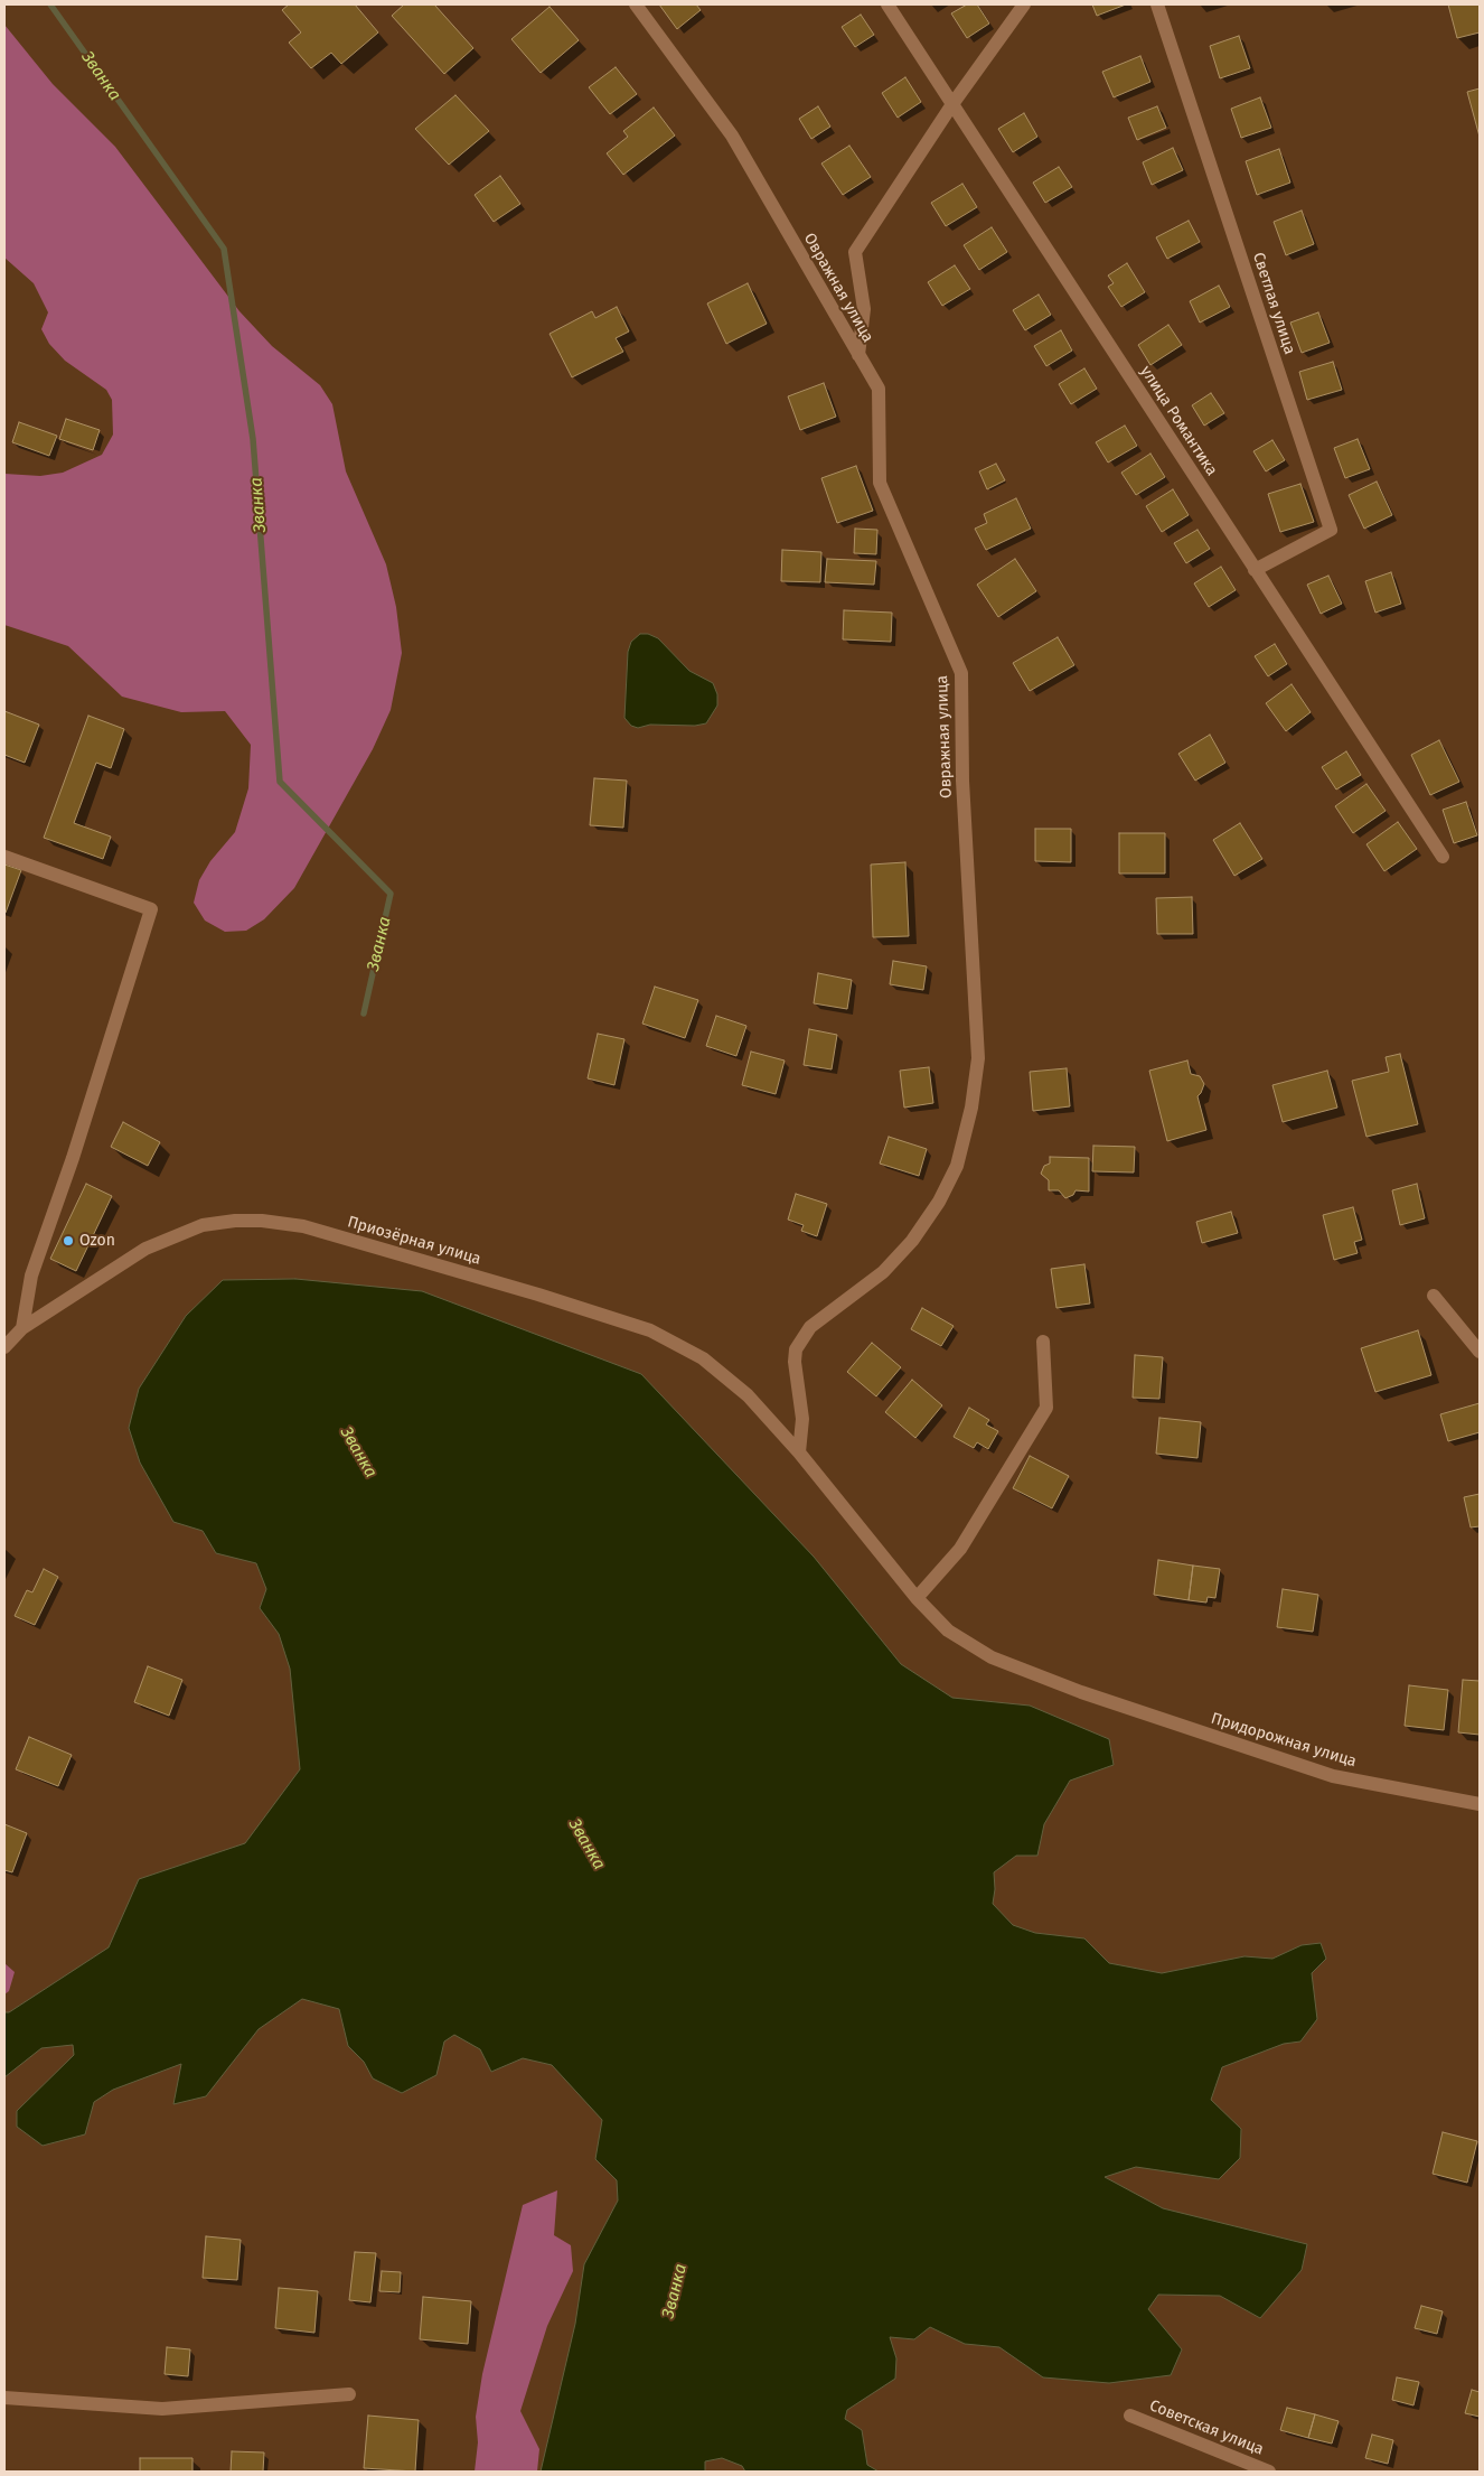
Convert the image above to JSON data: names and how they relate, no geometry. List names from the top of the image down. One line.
{"streets":{"street":["Овражная улица","Светлая улица","улица Романтика","Приозёрная улица","Придорожная улица","Советская улица"]},"crossings":[["Овражная улица","Приозёрная улица"],["Светлая улица","улица Романтика"],["Приозёрная улица","Придорожная улица"]],"water":["Званка"],"places":["Ozon"]}
